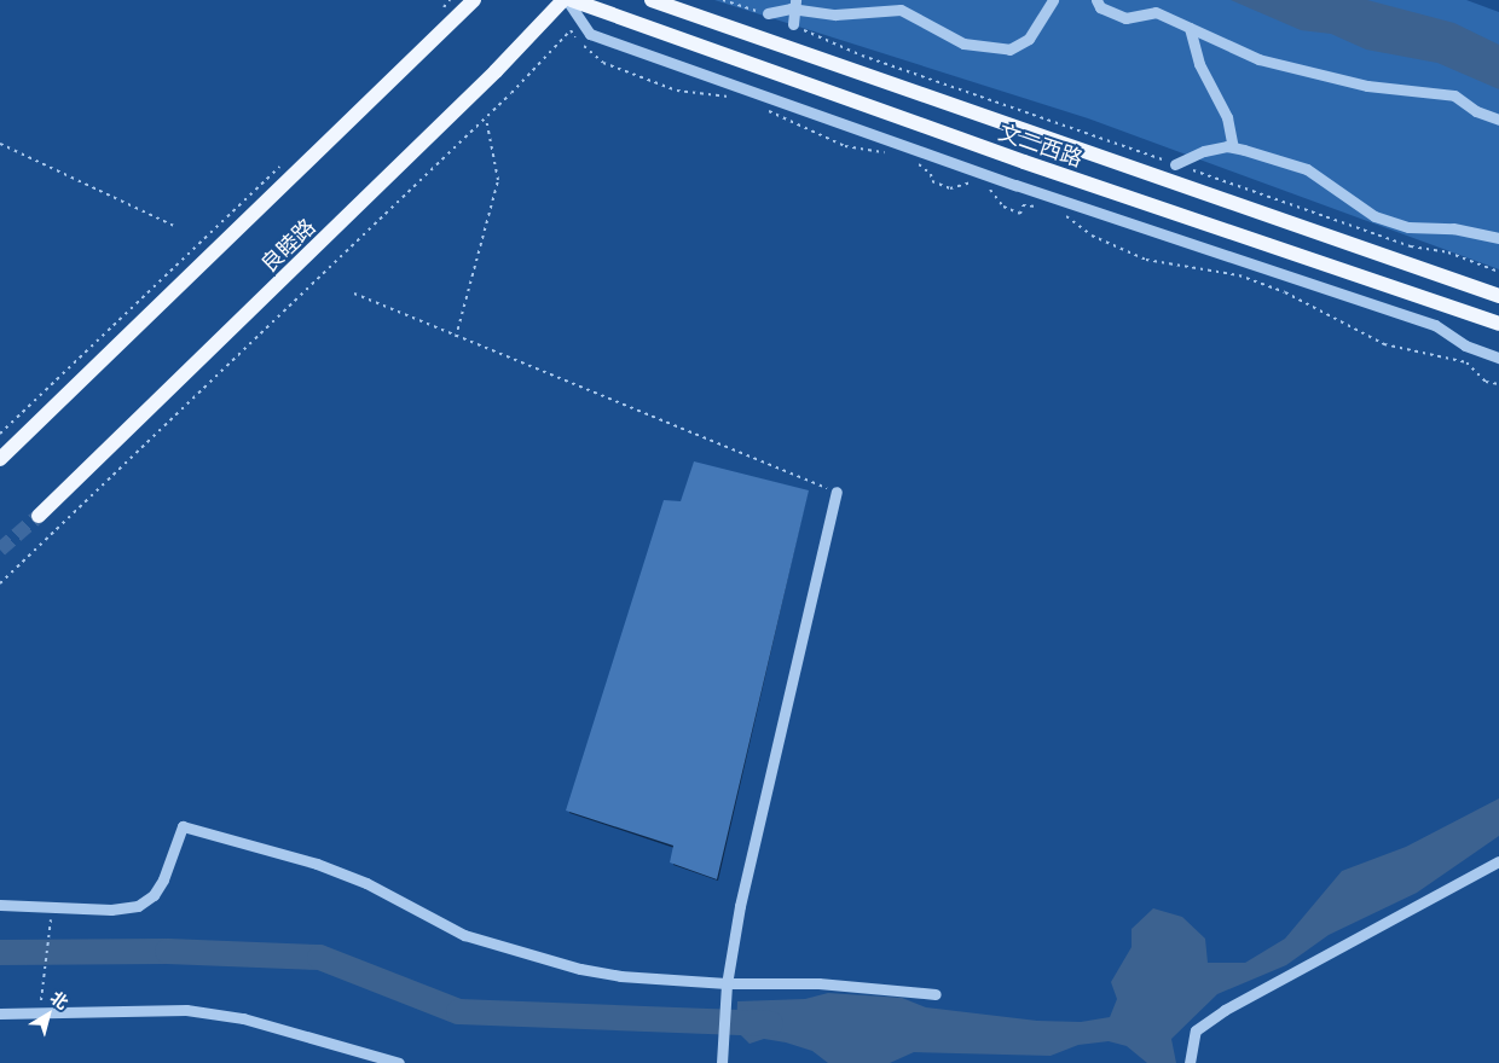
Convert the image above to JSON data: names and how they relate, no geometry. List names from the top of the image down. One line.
{"streets":{"main road":["文二西路","良睦路"]},"crossings":[["文二西路","良睦路"]],"north":"top right"}
